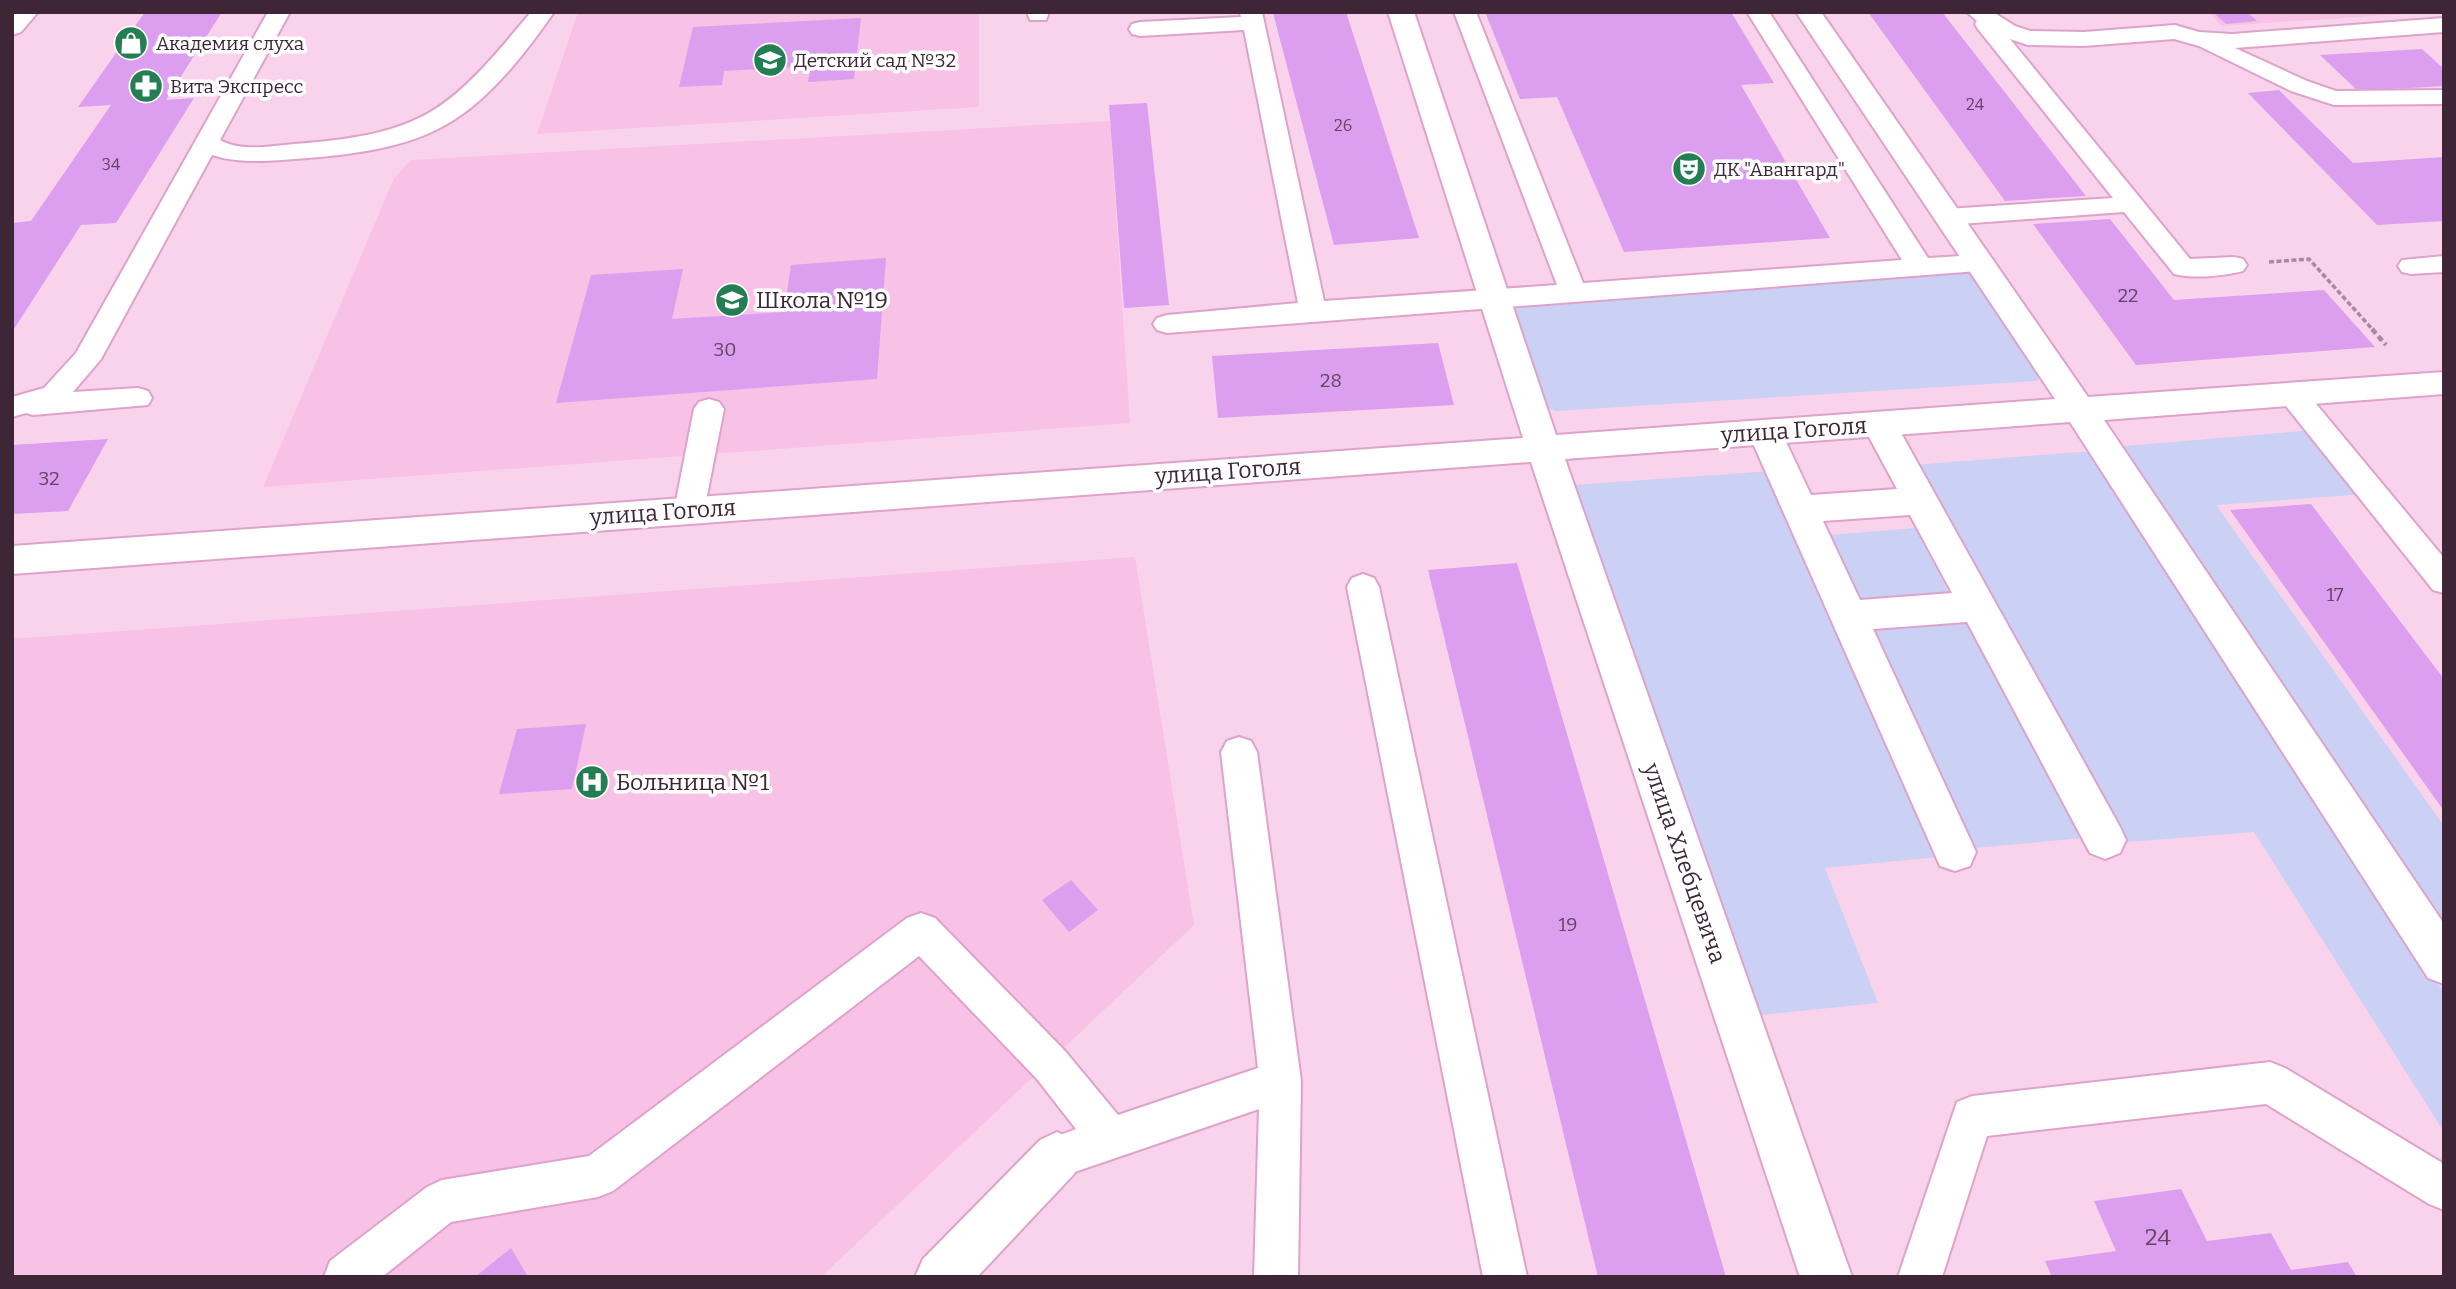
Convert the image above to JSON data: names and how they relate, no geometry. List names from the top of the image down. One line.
{"streets":{"street":["улица Гоголя","улица Хлебцевича"]},"crossings":[["улица Гоголя","улица Хлебцевича"]],"places":{"shop":["Академия слуха"],"school or university":["Детский сад №32","Школа №19"],"pharmacy":["Вита Экспресс"],"theatre":["ДК \"Авангард\""],"hospital":["Больница №1"]},"house_numbers":["24","26","34","22","30","28","32","17","19","24"]}
